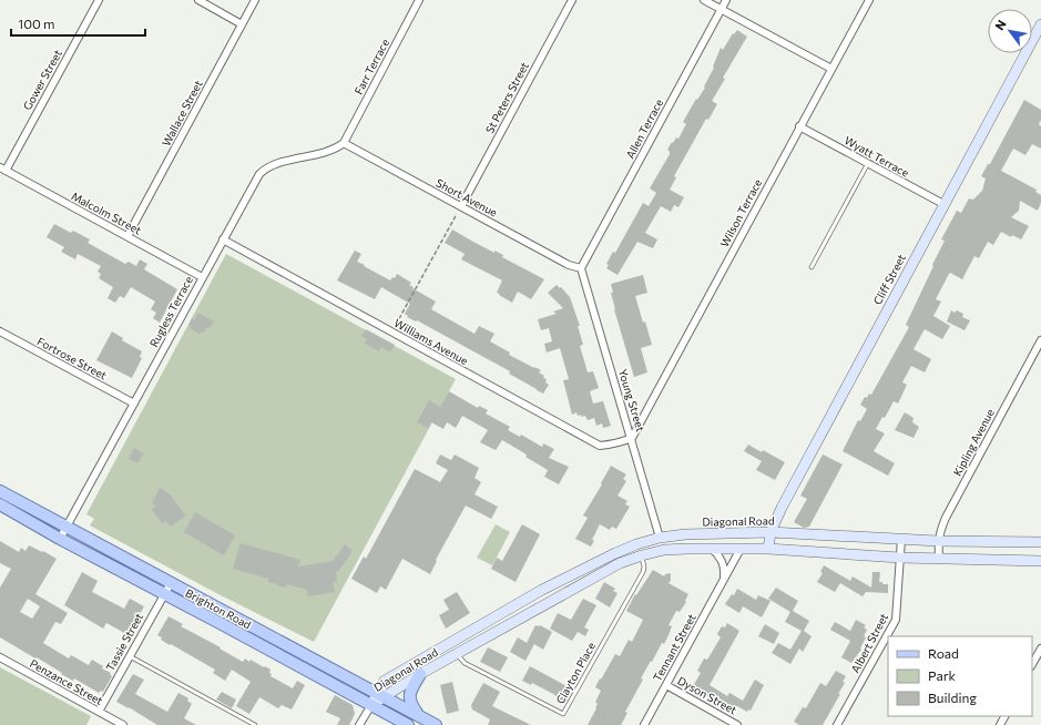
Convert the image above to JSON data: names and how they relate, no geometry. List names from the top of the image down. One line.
{"streets":{"main road":["Cliff Street","Diagonal Road","Brighton Road"],"street":["Farr Terrace","Gower Street","St Peters Street","Wallace Street","Allen Terrace","Wyatt Terrace","Short Avenue","Malcolm Street","Wilson Terrace","Rugless Terrace","Williams Avenue","Fortrose Street","Young Street","Kipling Avenue","Tassie Street","Albert Street","Tennant Street","Penzance Street","Dyson Street"],"lane":["Clayton Place"]},"crossings":[["Farr Terrace","Short Avenue"],["Farr Terrace","Rugless Terrace"],["Gower Street","Malcolm Street"],["St Peters Street","Short Avenue"],["Wallace Street","Malcolm Street"],["Allen Terrace","Short Avenue"],["Allen Terrace","Young Street"],["Wyatt Terrace","Wilson Terrace"],["Wyatt Terrace","Cliff Street"],["Short Avenue","Rugless Terrace"],["Short Avenue","Young Street"],["Malcolm Street","Rugless Terrace"],["Wilson Terrace","Williams Avenue"],["Wilson Terrace","Young Street"],["Cliff Street","Diagonal Road"],["Rugless Terrace","Williams Avenue"],["Rugless Terrace","Fortrose Street"],["Rugless Terrace","Brighton Road"],["Williams Avenue","Young Street"],["Young Street","Diagonal Road"],["Kipling Avenue","Diagonal Road"],["Diagonal Road","Brighton Road"],["Diagonal Road","Albert Street"],["Diagonal Road","Tennant Street"],["Diagonal Road","Clayton Place"],["Brighton Road","Tassie Street"],["Tassie Street","Penzance Street"],["Tennant Street","Dyson Street"]],"legend":["Road","Park","Building"],"scale_bar":"100 m","north":"top left"}
